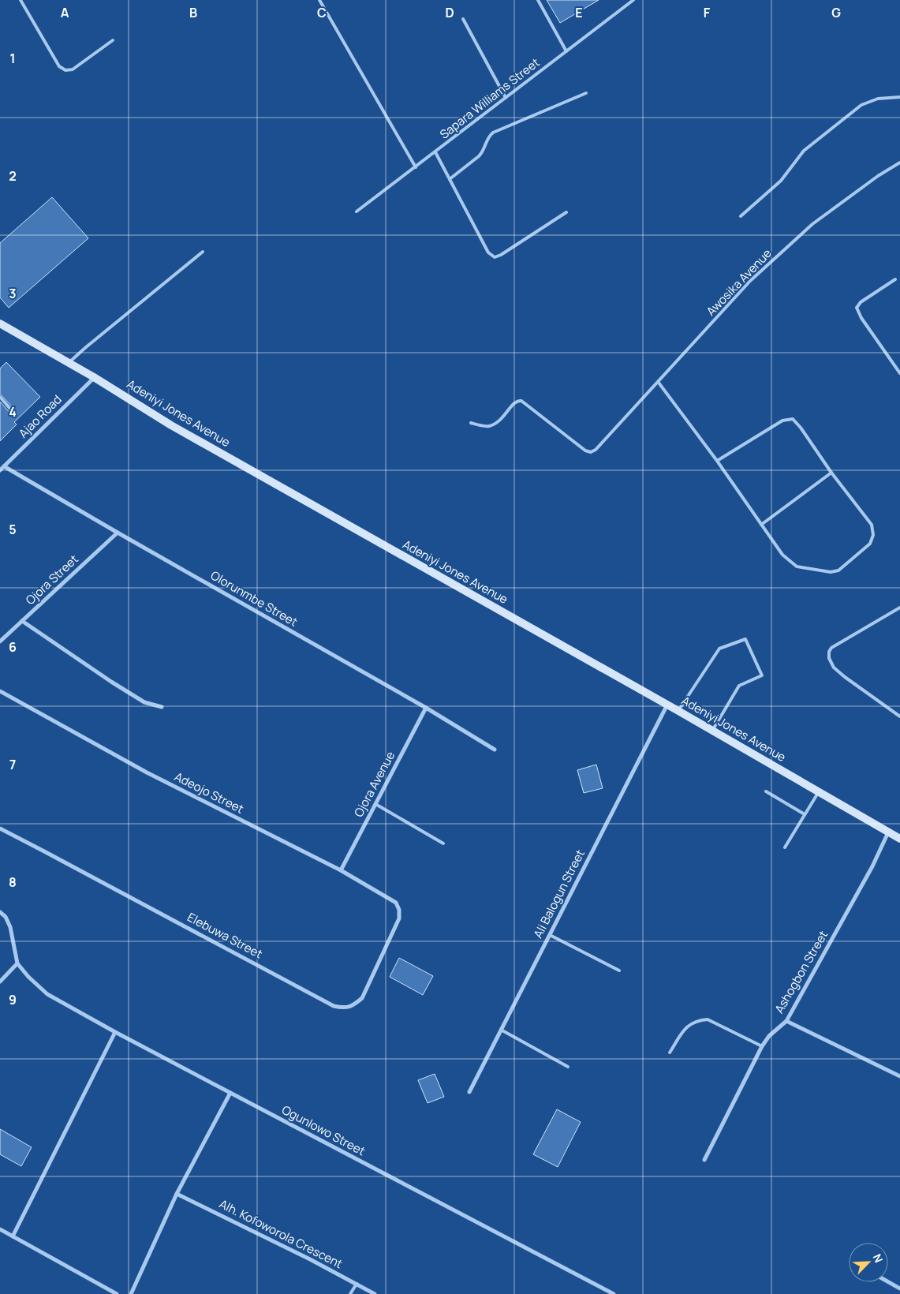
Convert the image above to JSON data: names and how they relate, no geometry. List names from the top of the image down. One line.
{"streets":{"street":["Adeniyi Jones Avenue","Ajao Road","Ojora Street","Olorunmbe Street","Ojora Avenue","Adeojo Street","Ali Balogun Street","Elebuwa Street","Ashogbon Street","Ogunlowo Street","Alh. Kofoworola Crescent"],"lane":["Sapara Williams Street","Awosika Avenue"]},"crossings":[["Adeniyi Jones Avenue","Ajao Road"],["Adeniyi Jones Avenue","Ali Balogun Street"],["Adeniyi Jones Avenue","Ashogbon Street"],["Ajao Road","Olorunmbe Street"],["Ojora Street","Olorunmbe Street"],["Olorunmbe Street","Ojora Avenue"],["Ojora Avenue","Adeojo Street"],["Adeojo Street","Elebuwa Street"]],"north":"top right","grid":{"columns":["A","B","C","D","E","F","G"],"rows":["1","2","3","4","5","6","7","8","9"]}}
